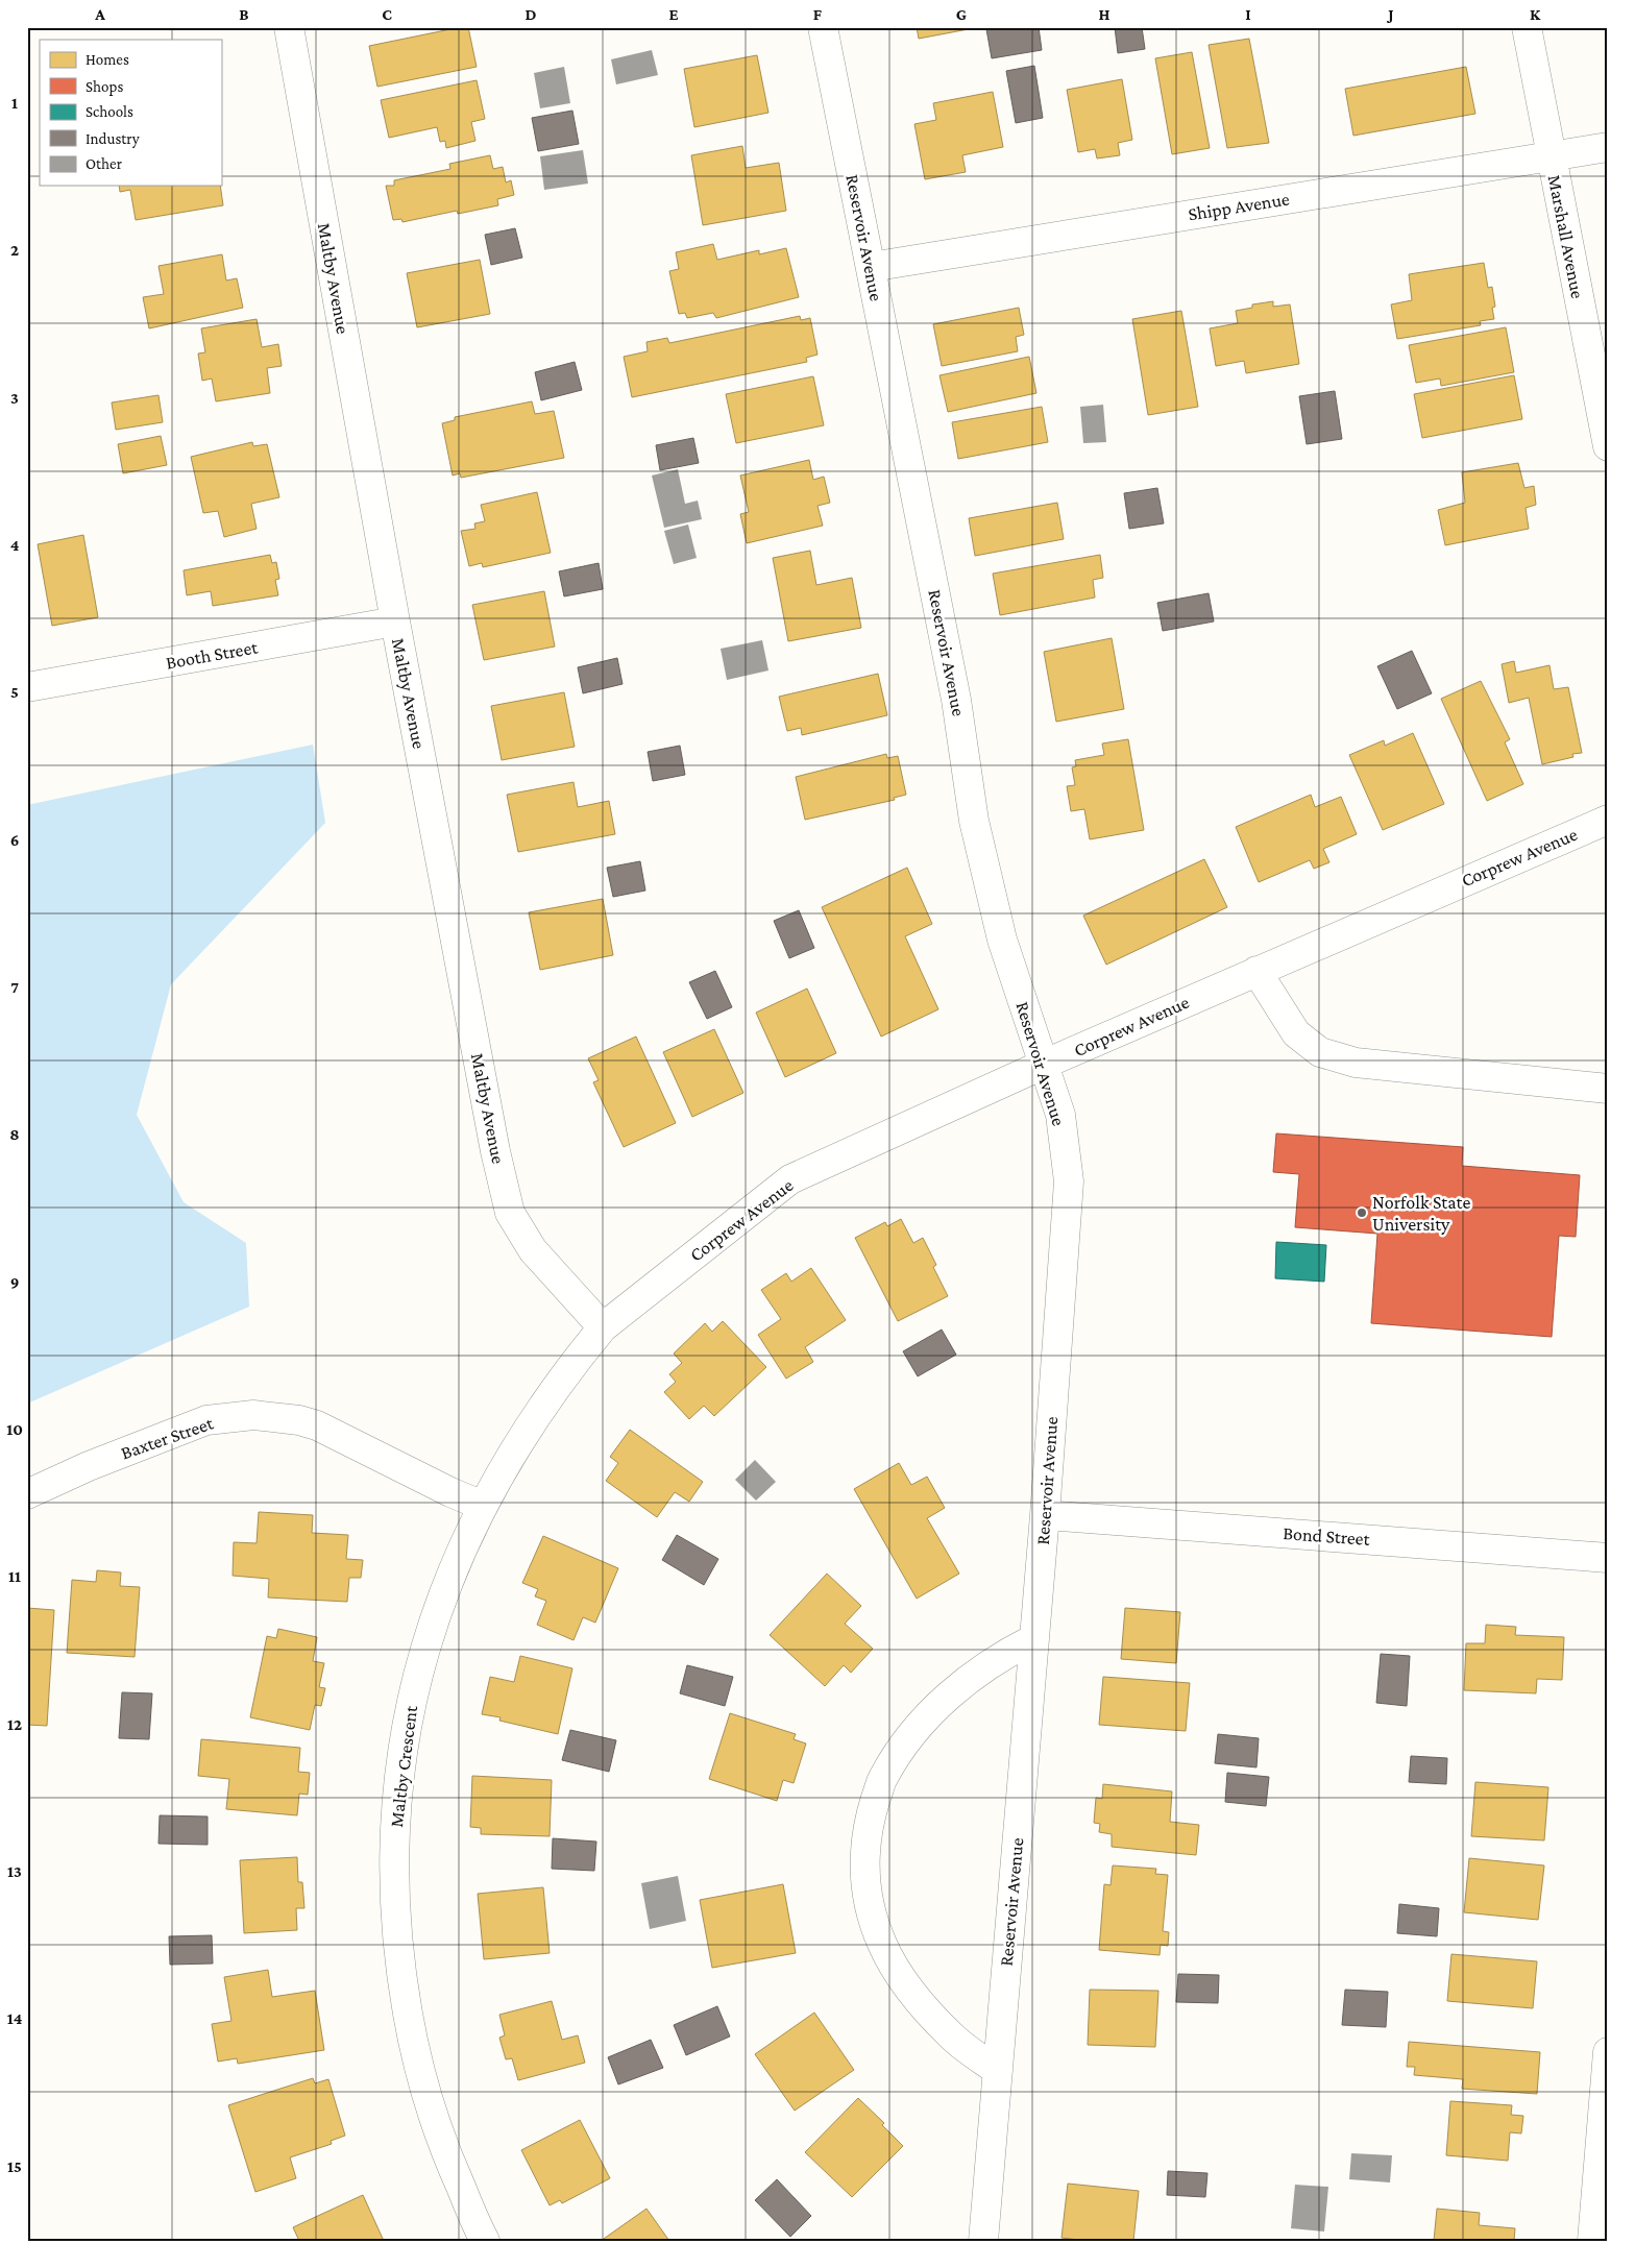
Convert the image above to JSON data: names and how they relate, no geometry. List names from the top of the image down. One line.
{"streets":{"street":["Shipp Avenue","Marshall Avenue","Reservoir Avenue","Maltby Avenue","Booth Street","Corprew Avenue","Baxter Street","Bond Street","Maltby Crescent"]},"crossings":[["Shipp Avenue","Marshall Avenue"],["Shipp Avenue","Reservoir Avenue"],["Reservoir Avenue","Corprew Avenue"],["Reservoir Avenue","Bond Street"],["Maltby Avenue","Booth Street"],["Maltby Avenue","Corprew Avenue"],["Maltby Avenue","Maltby Crescent"],["Corprew Avenue","Maltby Crescent"],["Baxter Street","Maltby Crescent"]],"places":["Norfolk State University"],"legend":["Homes","Shops","Schools","Industry","Other"],"grid":{"columns":["A","B","C","D","E","F","G","H","I","J","K"],"rows":["1","2","3","4","5","6","7","8","9","10","11","12","13","14","15"]}}
